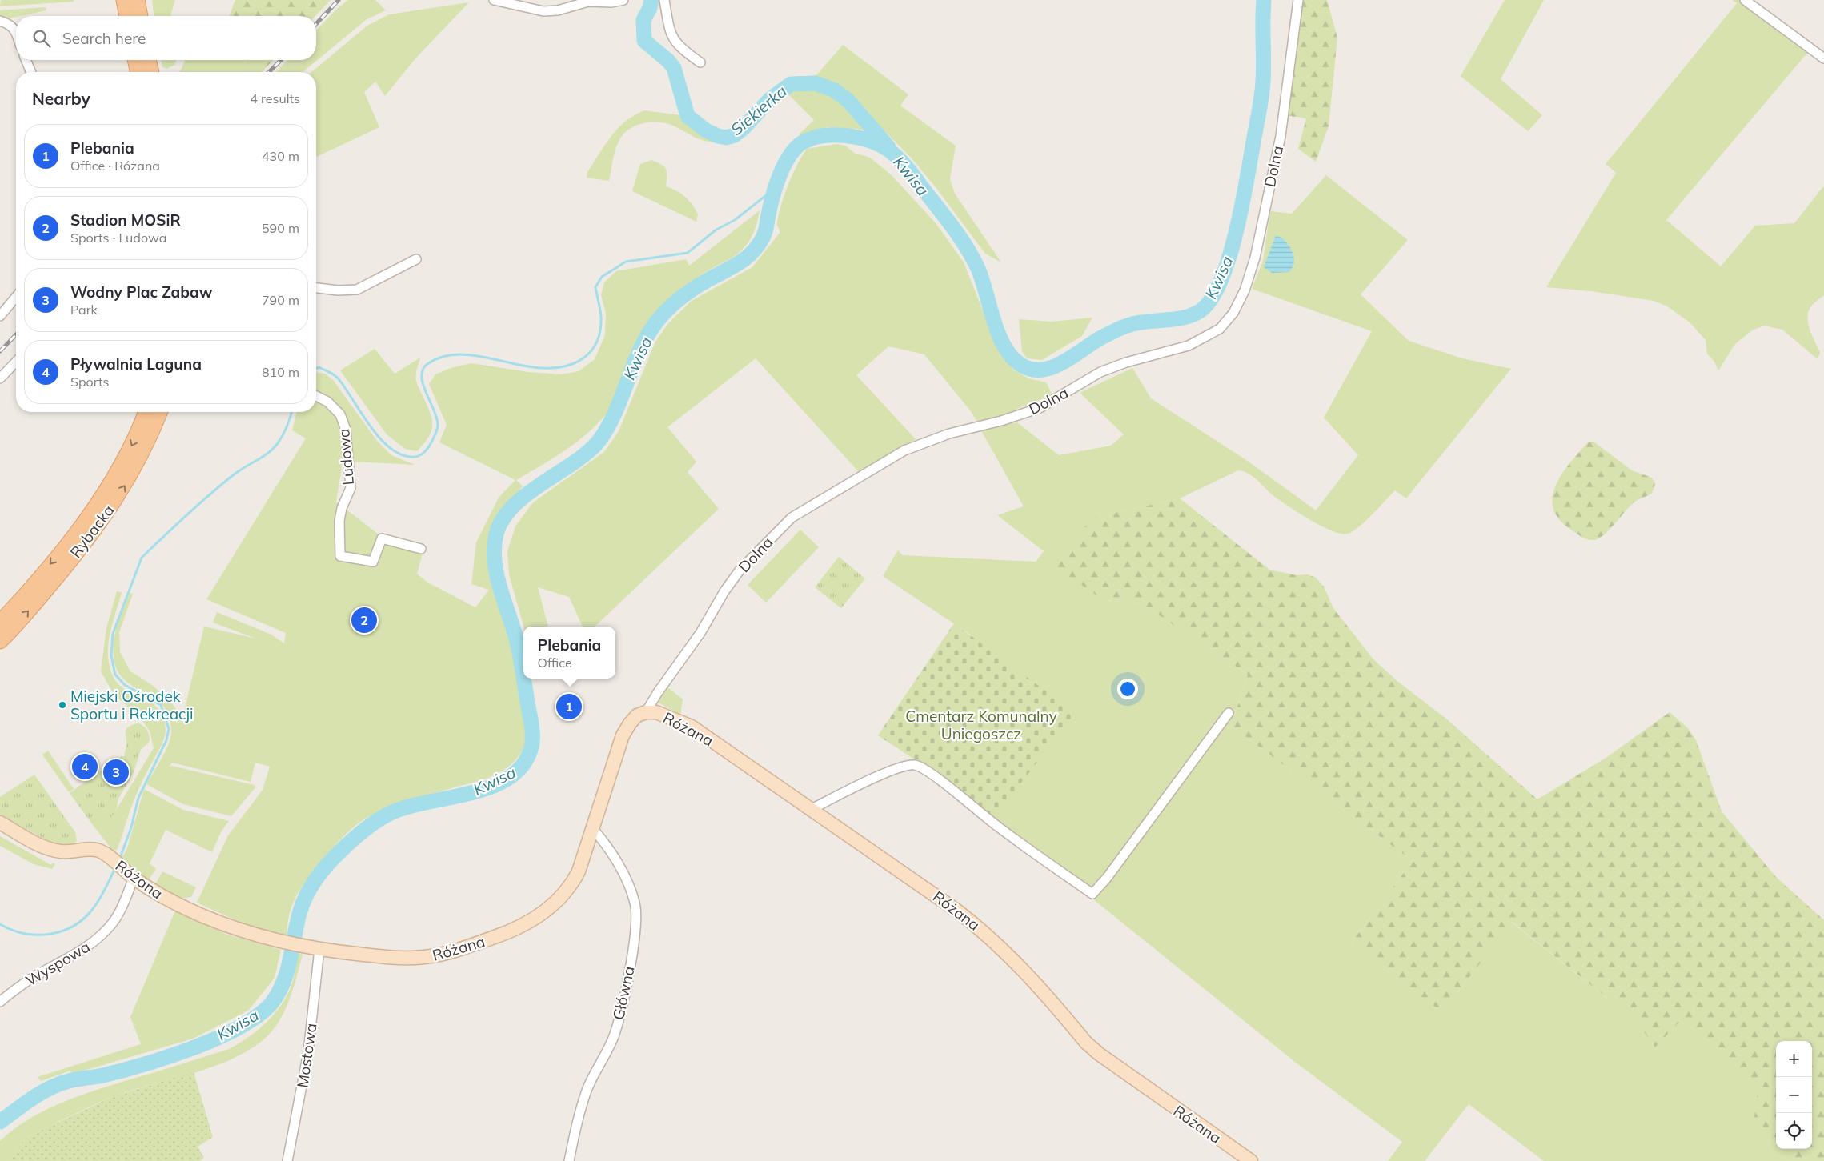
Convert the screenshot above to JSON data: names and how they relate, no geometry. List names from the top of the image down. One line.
{"streets":{"main road":["Rybacka"],"street":["Dolna","Ludowa","Różana","Wyspowa","Główna","Mostowa"]},"crossings":[["Dolna","Różana"],["Różana","Wyspowa"],["Różana","Główna"],["Różana","Mostowa"]],"water":["Siekierka","Kwisa"],"parks":["Cmentarz Komunalny Uniegoszcz"],"places":["Miejski Ośrodek Sportu i Rekreacji"],"page":{"search":"Search here","heading":["Nearby","4 results"],"list":[{"mark":"1","name":"Plebania","note":"Office · Różana","value":"430 m"},{"mark":"2","name":"Stadion MOSiR","note":"Sports · Ludowa","value":"590 m"},{"mark":"3","name":"Wodny Plac Zabaw","note":"Park","value":"790 m"},{"mark":"4","name":"Pływalnia Laguna","note":"Sports","value":"810 m"}],"pins":["2","1","4","3"],"popup":["Plebania","Office"],"map_buttons":["+","−"]}}
